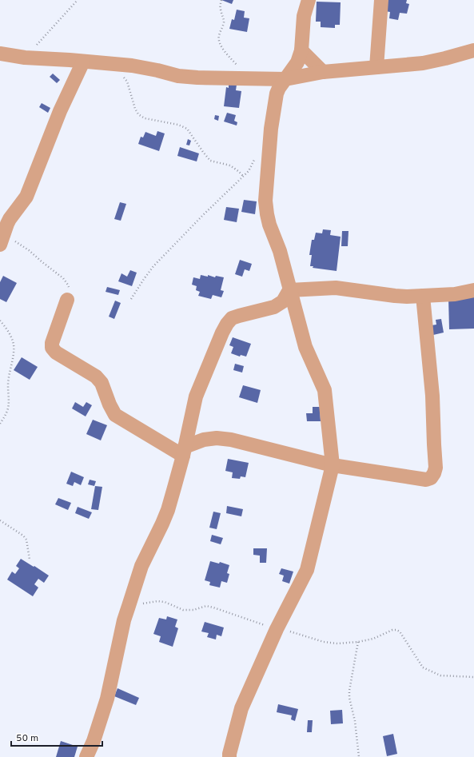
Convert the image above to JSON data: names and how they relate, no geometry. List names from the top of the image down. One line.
{"scale_bar":"50 m"}
